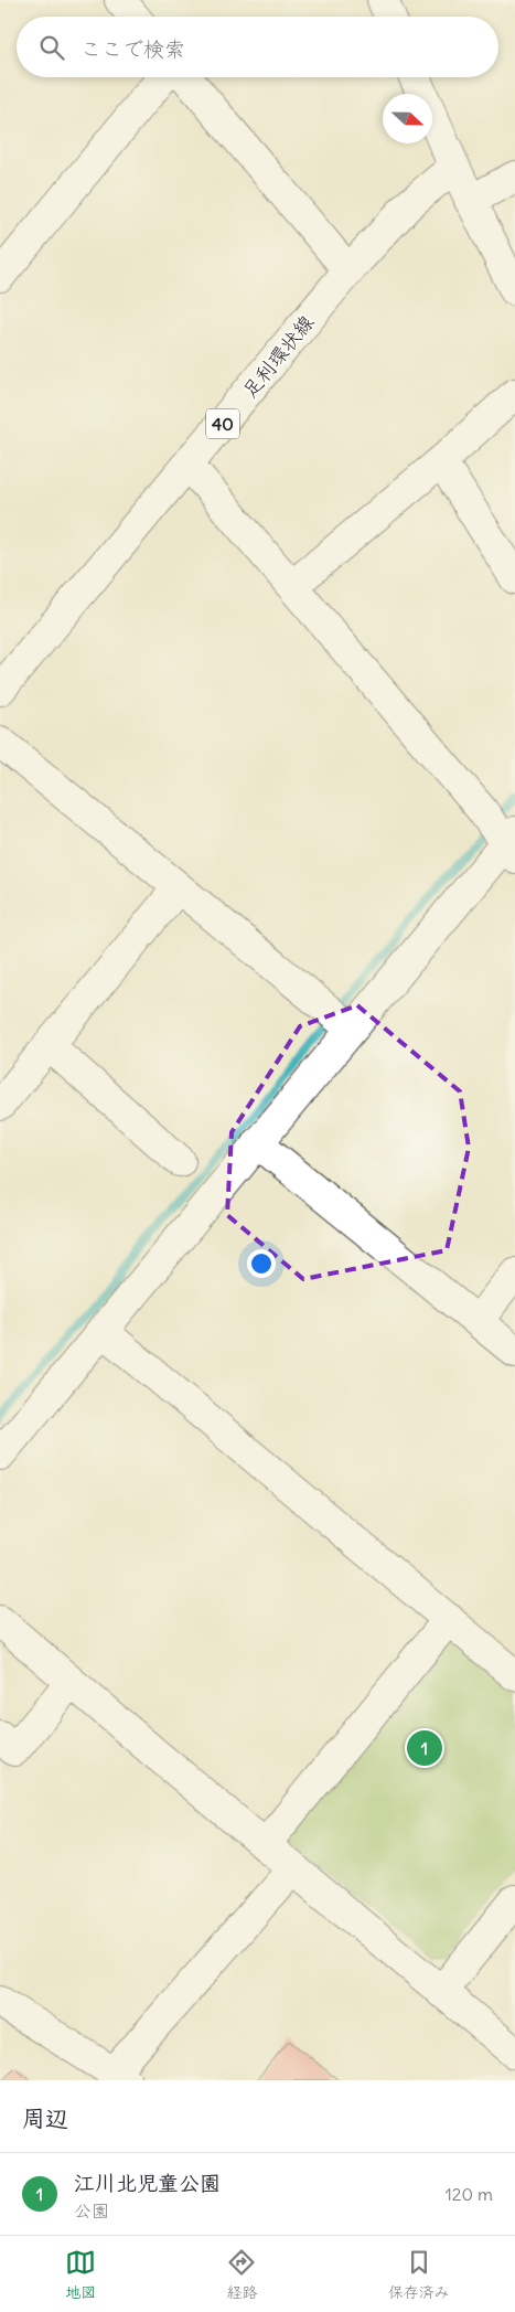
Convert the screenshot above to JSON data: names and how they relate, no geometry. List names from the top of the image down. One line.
{"streets":{"street":["足利環状線","40"]},"north":"right","page":{"search":"ここで検索","pins":"1","heading":"周辺","list":[{"mark":"1","name":"江川北児童公園","note":"公園","value":"120 m"}],"nav":["地図","経路","保存済み"]}}
